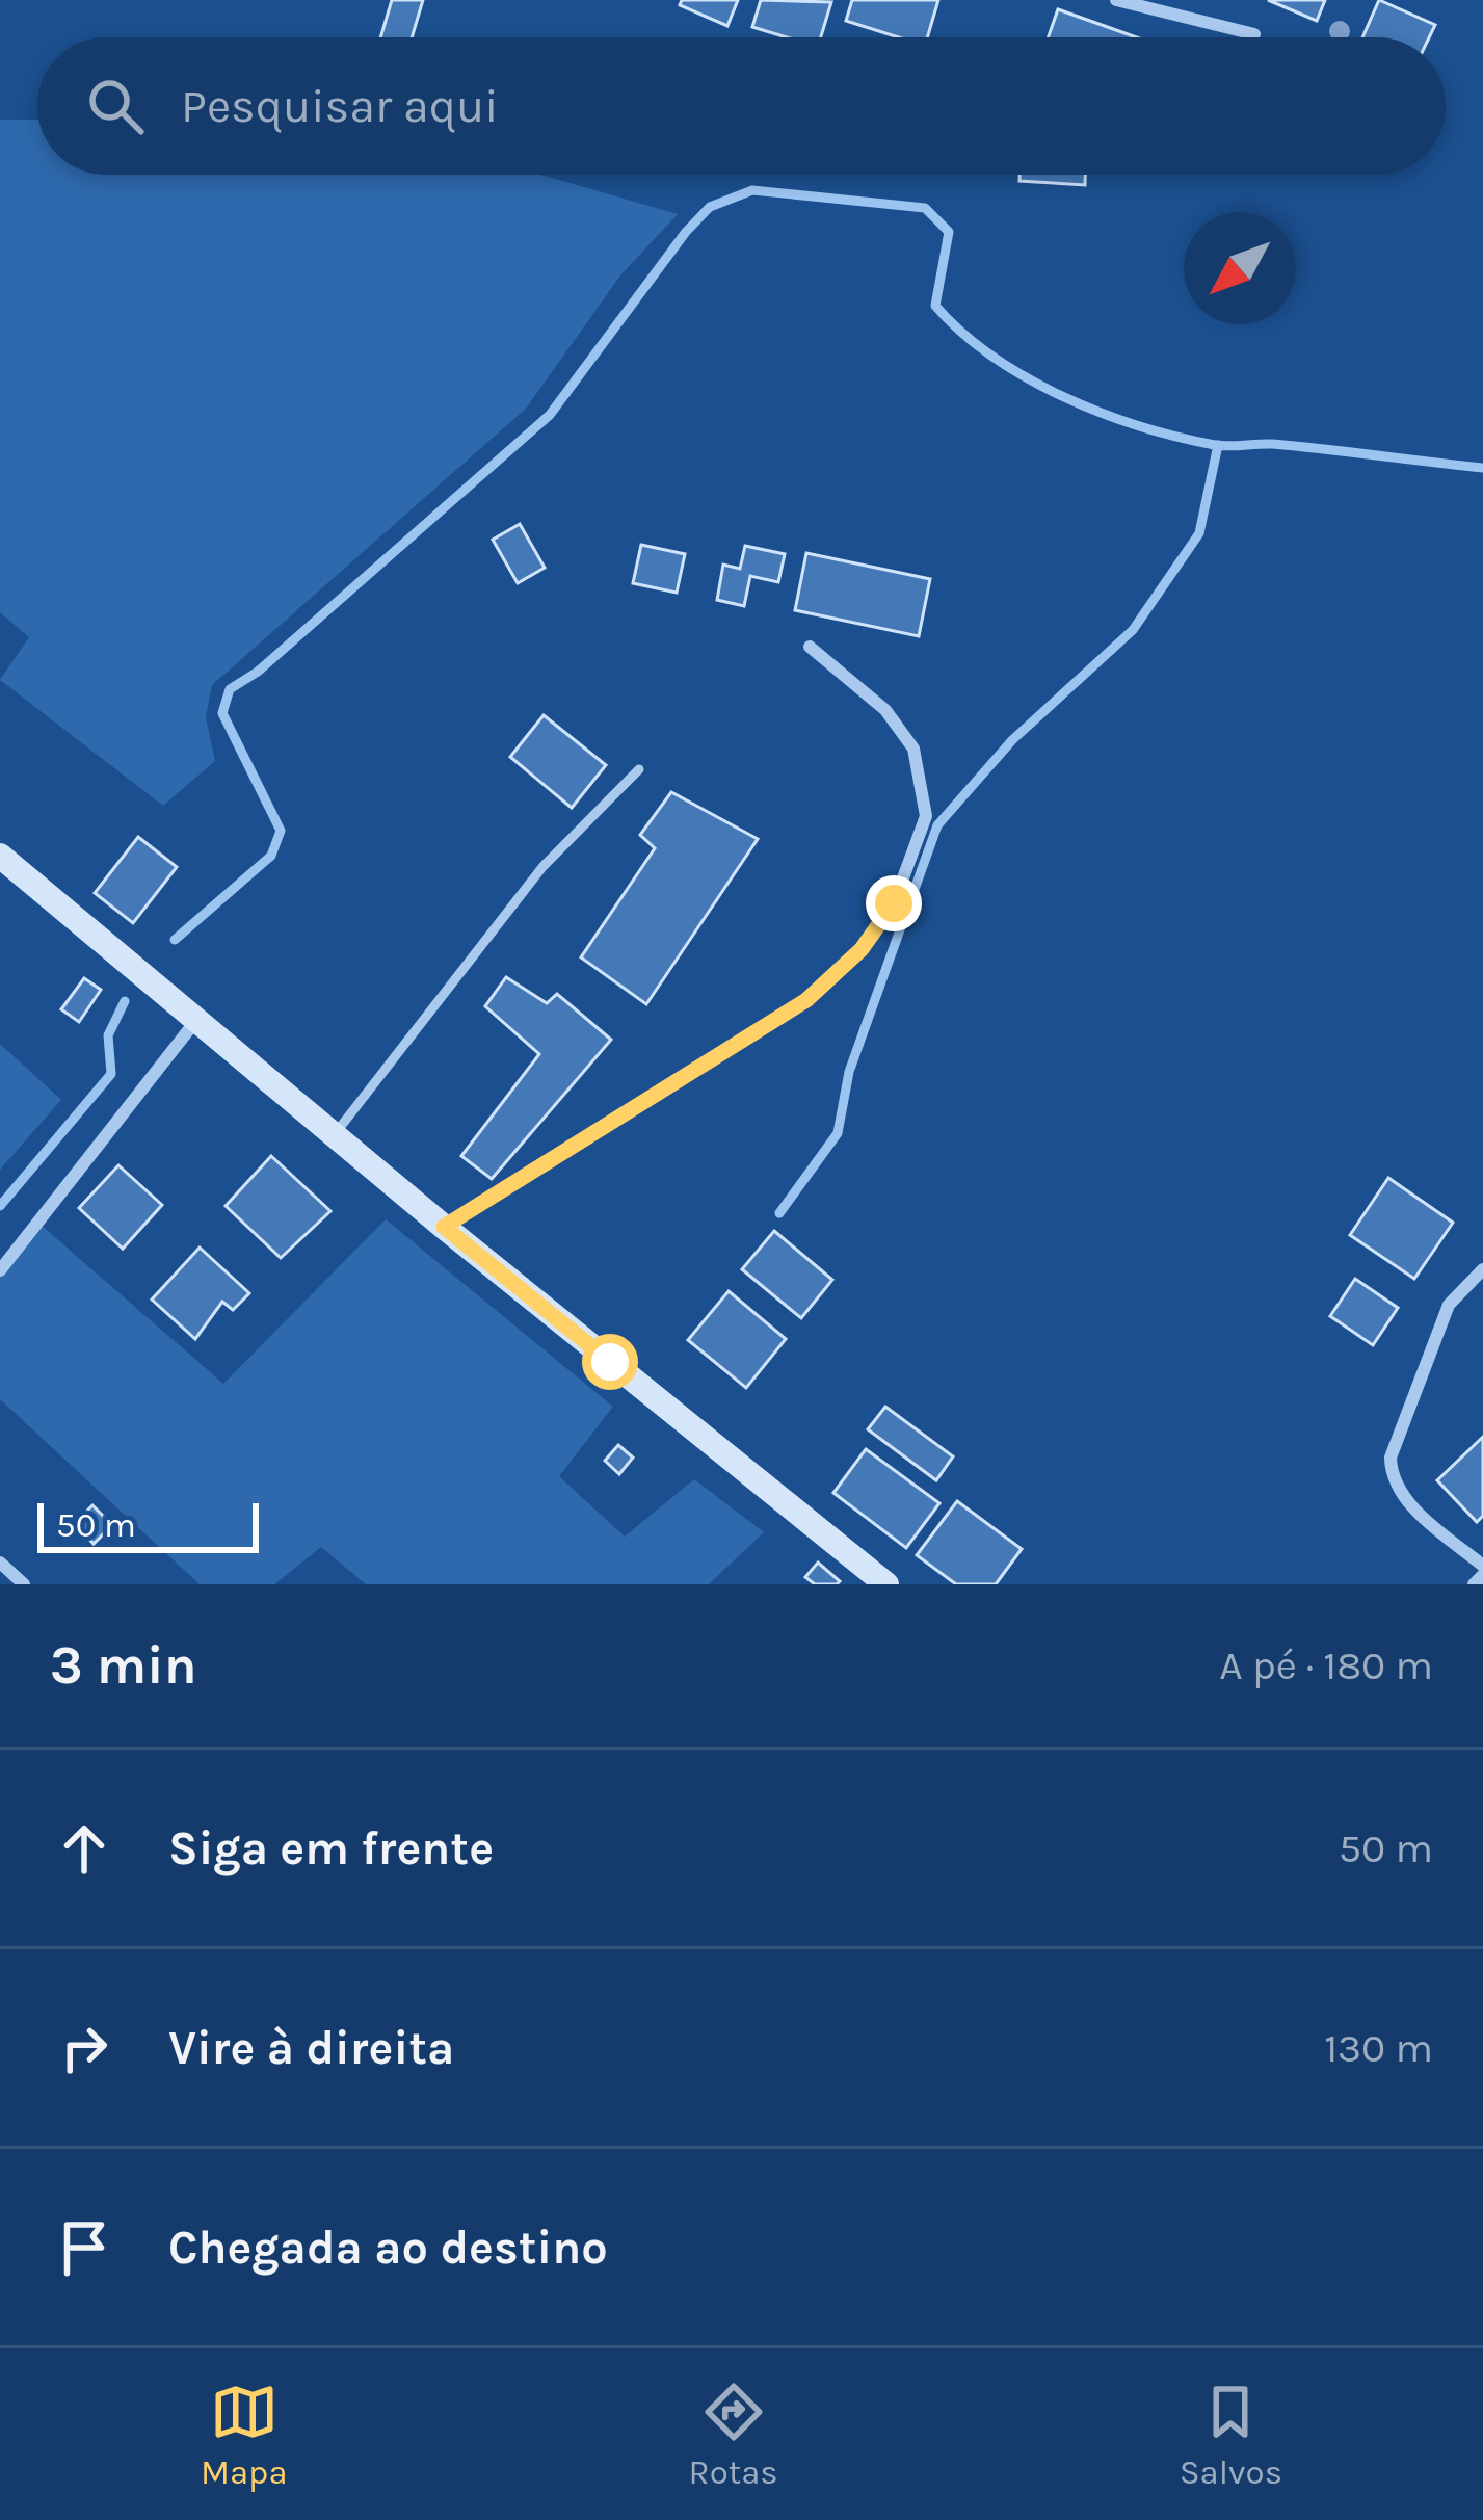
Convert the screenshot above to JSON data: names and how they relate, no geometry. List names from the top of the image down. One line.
{"scale_bar":"50 m","north":"bottom left","page":{"search":"Pesquisar aqui","scale":"50 m","heading":["3 min","A pé · 180 m"],"list":[["Siga em frente","50 m"],["Vire à direita","130 m"],"Chegada ao destino"],"nav":["Mapa","Rotas","Salvos"]}}
